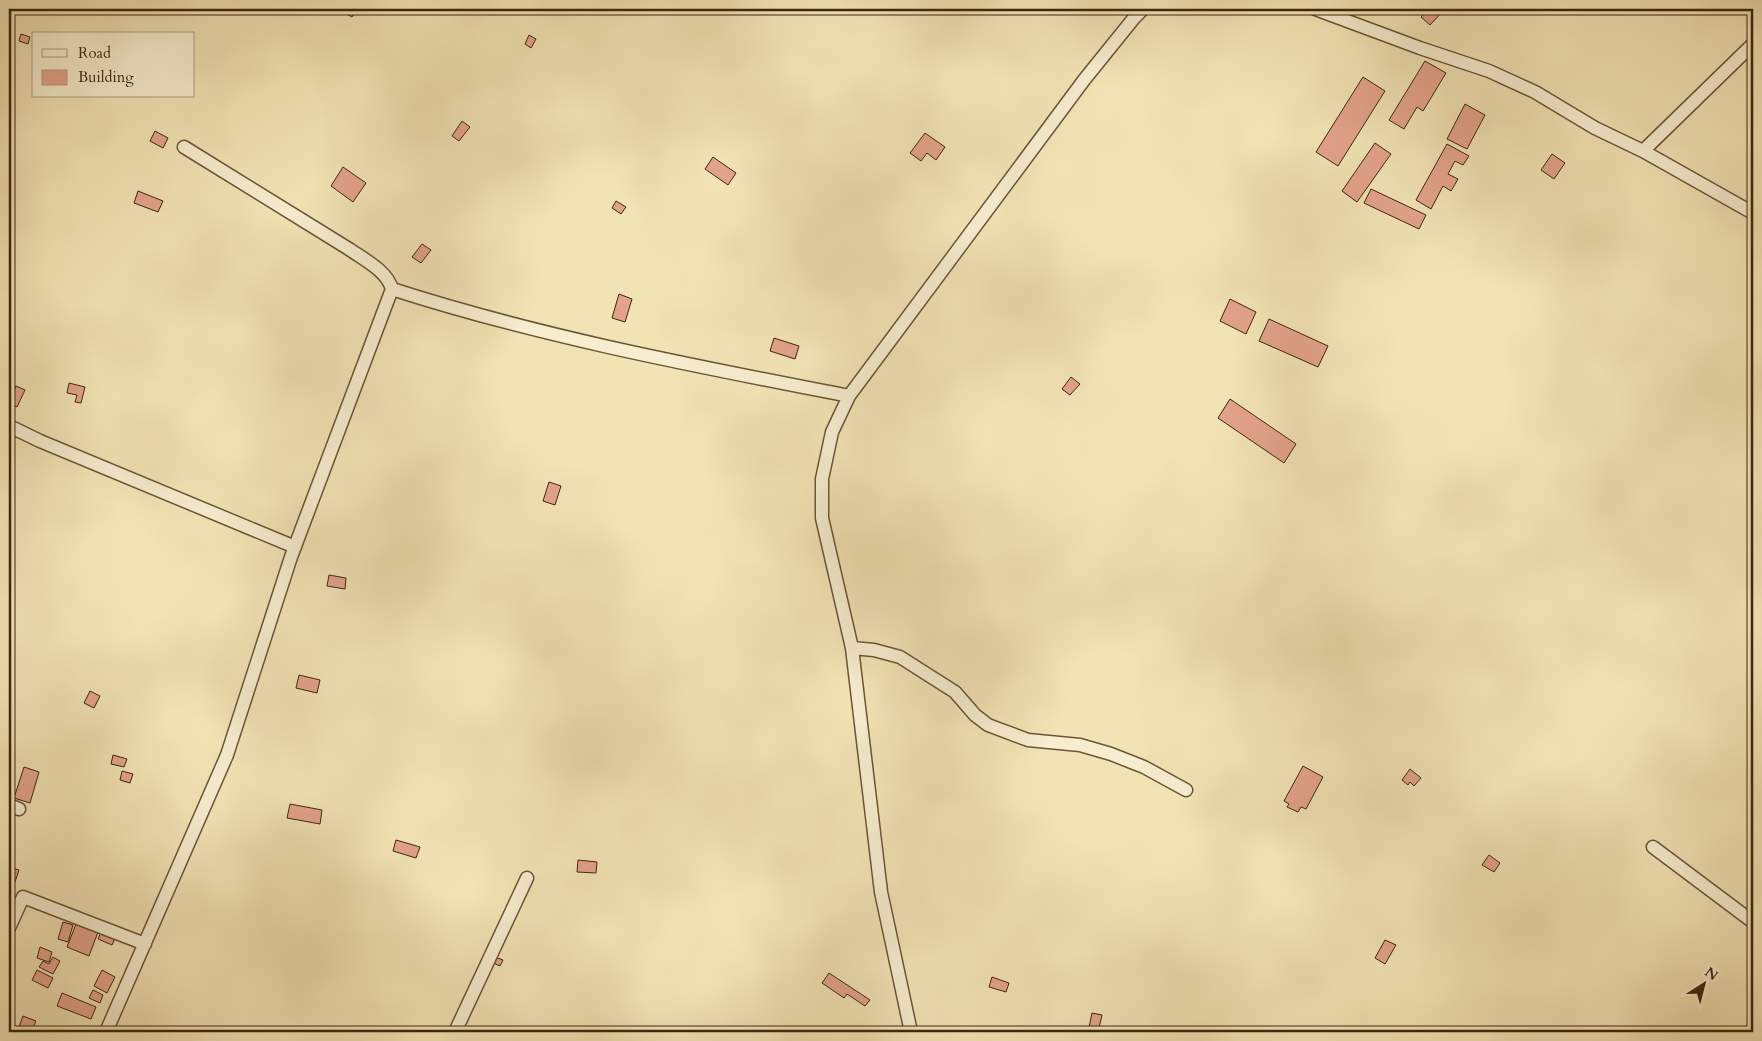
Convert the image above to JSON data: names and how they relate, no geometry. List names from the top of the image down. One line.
{"legend":["Road","Building"],"north":"top right"}
